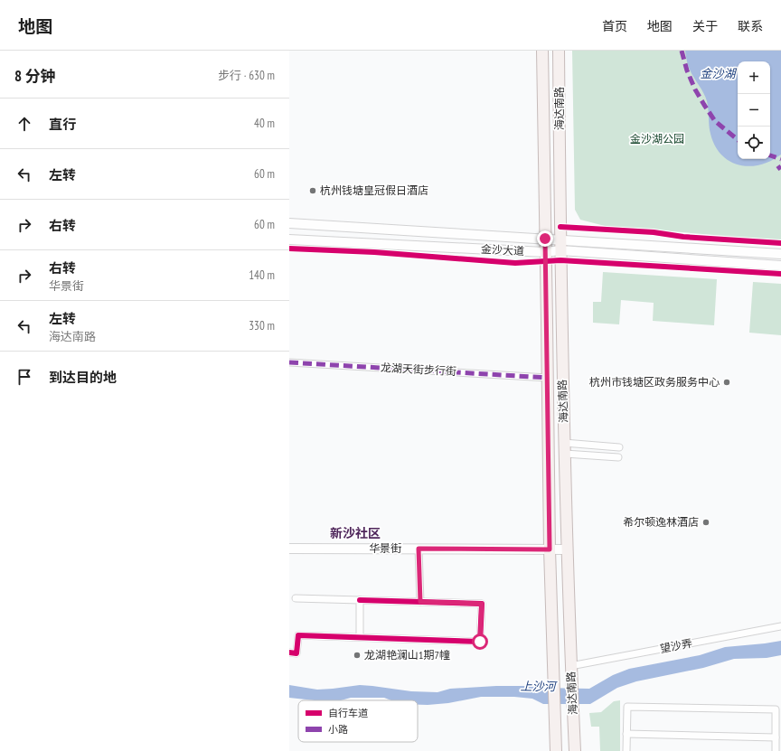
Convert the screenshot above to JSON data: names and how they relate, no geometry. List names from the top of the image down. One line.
{"streets":{"main road":["海达南路","金沙大道","华景街"],"street":["龙湖天街步行街","望沙弄"]},"crossings":[["海达南路","金沙大道"],["海达南路","龙湖天街步行街"],["海达南路","华景街"],["海达南路","望沙弄"]],"districts":["新沙社区"],"water":["金沙湖","上沙河"],"parks":["金沙湖公园"],"places":["杭州钱塘皇冠假日酒店","杭州市钱塘区政务服务中心","希尔顿逸林酒店","龙湖艳澜山1期7幢"],"legend":["自行车道","小路"],"page":{"header":"地图","nav":["首页","地图","关于","联系"],"heading":["8 分钟","步行 · 630 m"],"map_buttons":["+","−"],"list":[["直行","40 m"],["左转","60 m"],["右转","60 m"],["右转","华景街","140 m"],["左转","海达南路","330 m"],"到达目的地"]}}
